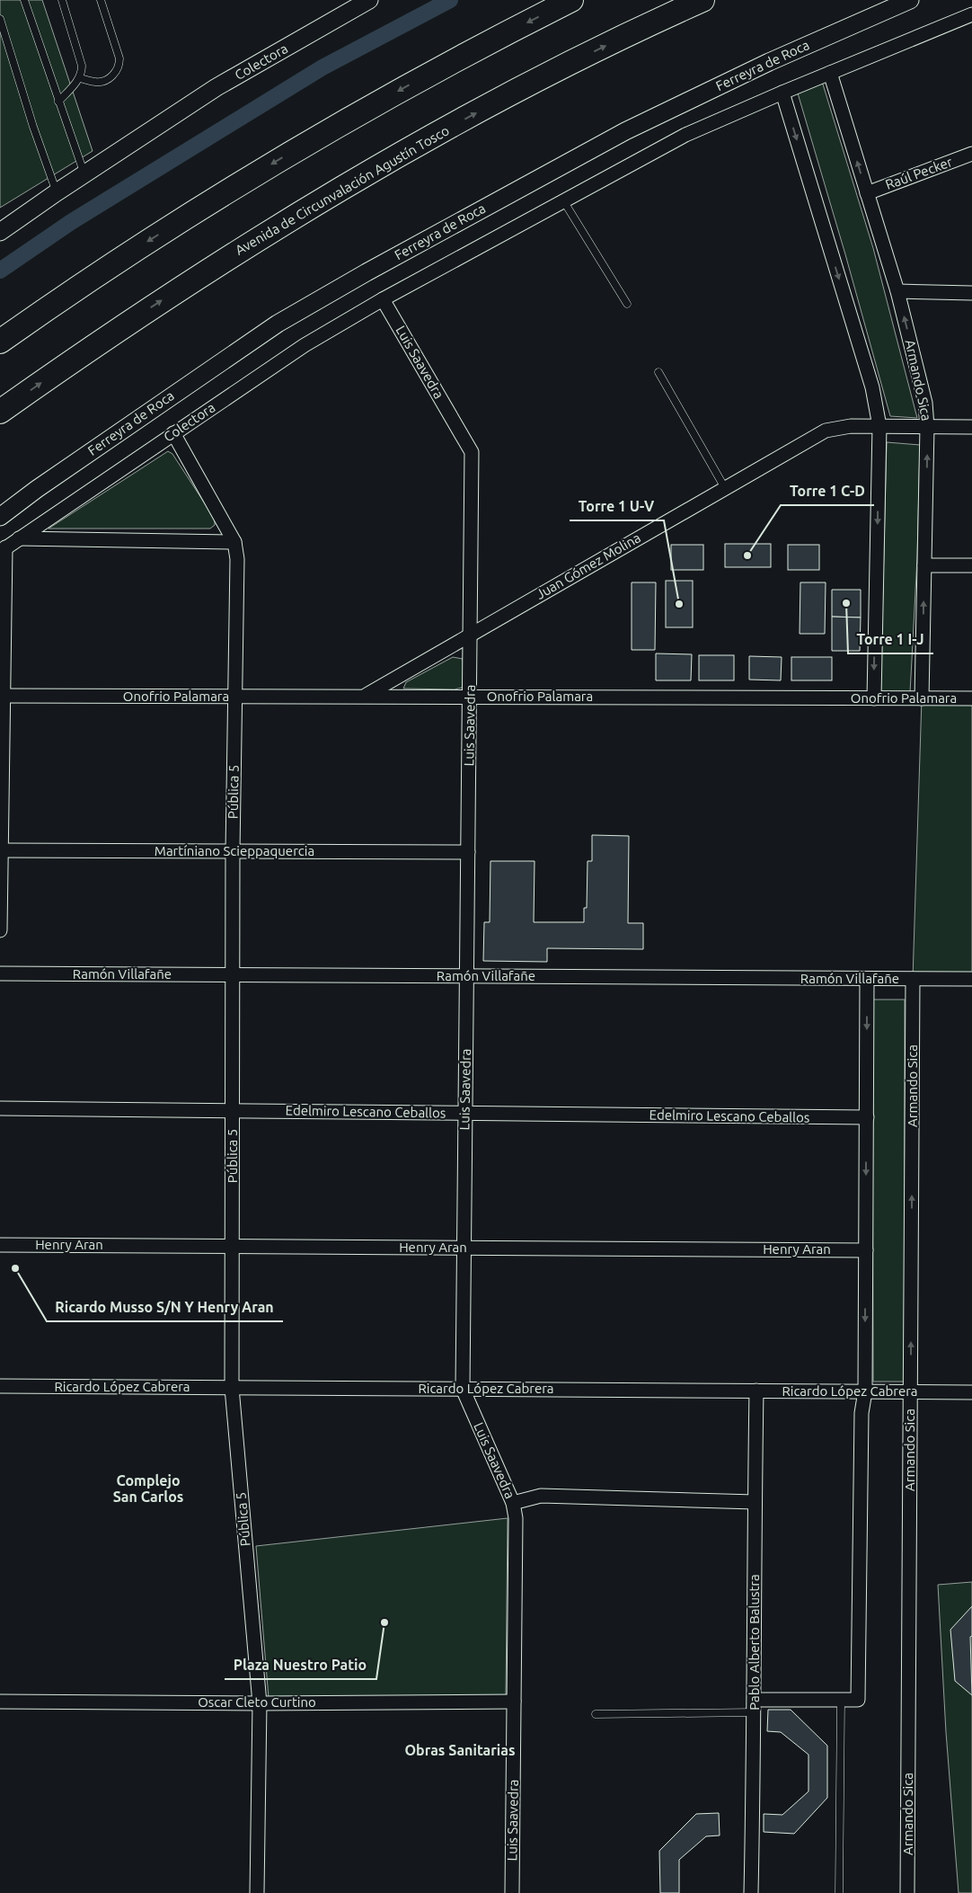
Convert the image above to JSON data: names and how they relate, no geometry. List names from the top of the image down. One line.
{"streets":{"highway":["Avenida de Circunvalación Agustín Tosco"],"street":["Colectora","Ferreyra de Roca","Raúl Pecker","Luis Saavedra","Armando Sica","Juan Gómez Molina","Onofrio Palamara","Pública 5","Martíniano Scieppaquercia","Ramón Villafañe","Edelmiro Lescano Ceballos","Henry Aran","Ricardo López Cabrera","Pablo Alberto Balustra","Oscar Cleto Curtino"]},"crossings":[["Colectora","Luis Saavedra"],["Colectora","Pública 5"],["Raúl Pecker","Armando Sica"],["Luis Saavedra","Juan Gómez Molina"],["Luis Saavedra","Onofrio Palamara"],["Luis Saavedra","Martíniano Scieppaquercia"],["Luis Saavedra","Ramón Villafañe"],["Luis Saavedra","Edelmiro Lescano Ceballos"],["Luis Saavedra","Henry Aran"],["Luis Saavedra","Ricardo López Cabrera"],["Luis Saavedra","Oscar Cleto Curtino"],["Armando Sica","Juan Gómez Molina"],["Armando Sica","Onofrio Palamara"],["Armando Sica","Ramón Villafañe"],["Armando Sica","Ricardo López Cabrera"],["Juan Gómez Molina","Onofrio Palamara"],["Onofrio Palamara","Pública 5"],["Pública 5","Martíniano Scieppaquercia"],["Pública 5","Ramón Villafañe"],["Pública 5","Edelmiro Lescano Ceballos"],["Pública 5","Henry Aran"],["Pública 5","Ricardo López Cabrera"],["Pública 5","Oscar Cleto Curtino"],["Ricardo López Cabrera","Pablo Alberto Balustra"]],"districts":["Complejo San Carlos","Obras Sanitarias"],"places":["Torre 1 C-D","Torre 1 I-J","Torre 1 U-V","Ricardo Musso S/N Y Henry Aran","Plaza Nuestro Patio"]}
